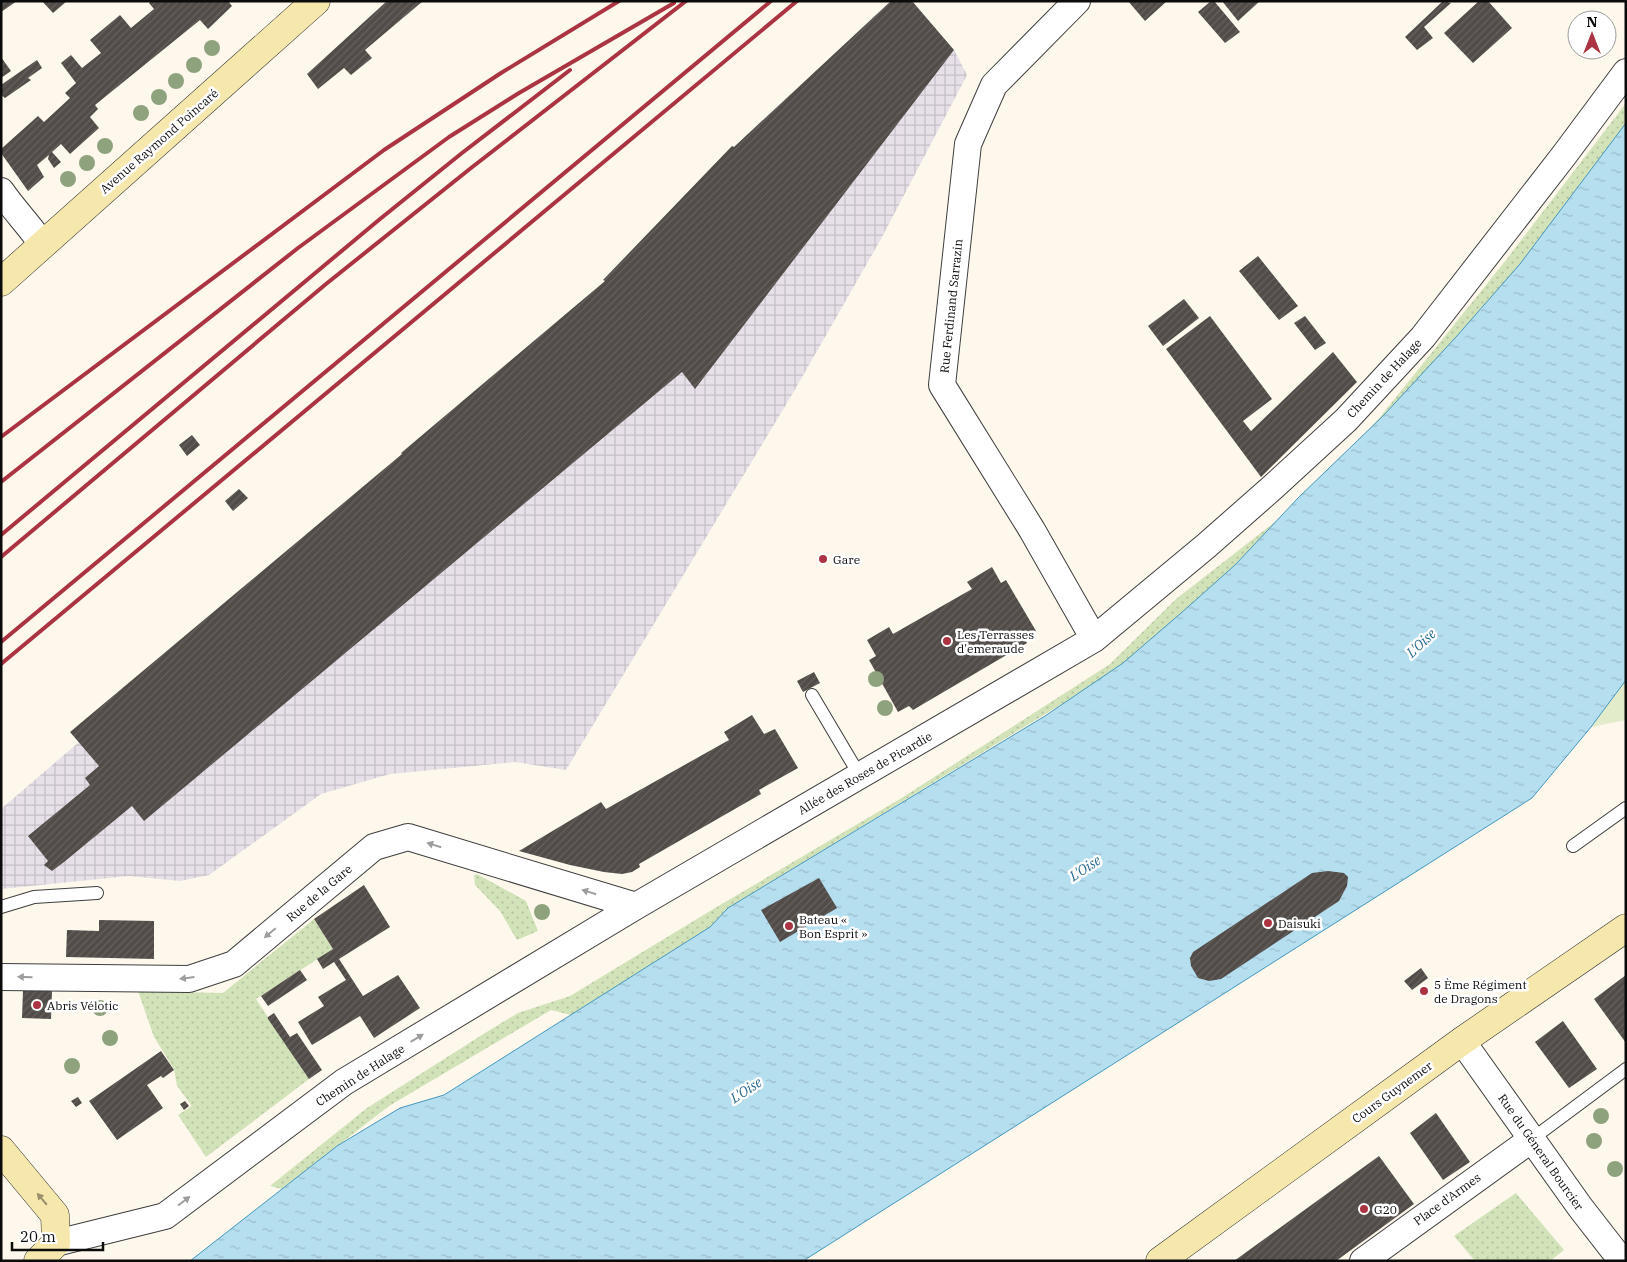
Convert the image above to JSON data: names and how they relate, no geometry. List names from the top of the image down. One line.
{"streets":{"main road":["Avenue Raymond Poincaré","Cours Guynemer"],"street":["Rue Ferdinand Sarrazin","Chemin de Halage","Allée des Roses de Picardie","Rue de la Gare","Rue du Géneral Bourcier","Place d'Armes"]},"crossings":[["Rue Ferdinand Sarrazin","Chemin de Halage"],["Rue Ferdinand Sarrazin","Allée des Roses de Picardie"],["Chemin de Halage","Allée des Roses de Picardie"],["Chemin de Halage","Rue de la Gare"],["Allée des Roses de Picardie","Rue de la Gare"],["Cours Guynemer","Rue du Géneral Bourcier"],["Rue du Géneral Bourcier","Place d'Armes"]],"one_way":["Chemin de Halage","Rue de la Gare"],"water":["L'Oise"],"places":["Gare","Les Terrasses d'emeraude","Daisuki","Bateau « Bon Esprit »","5 Ème Régiment de Dragons","Abris Vélotic","G20"],"scale_bar":"20 m","north":"top"}
